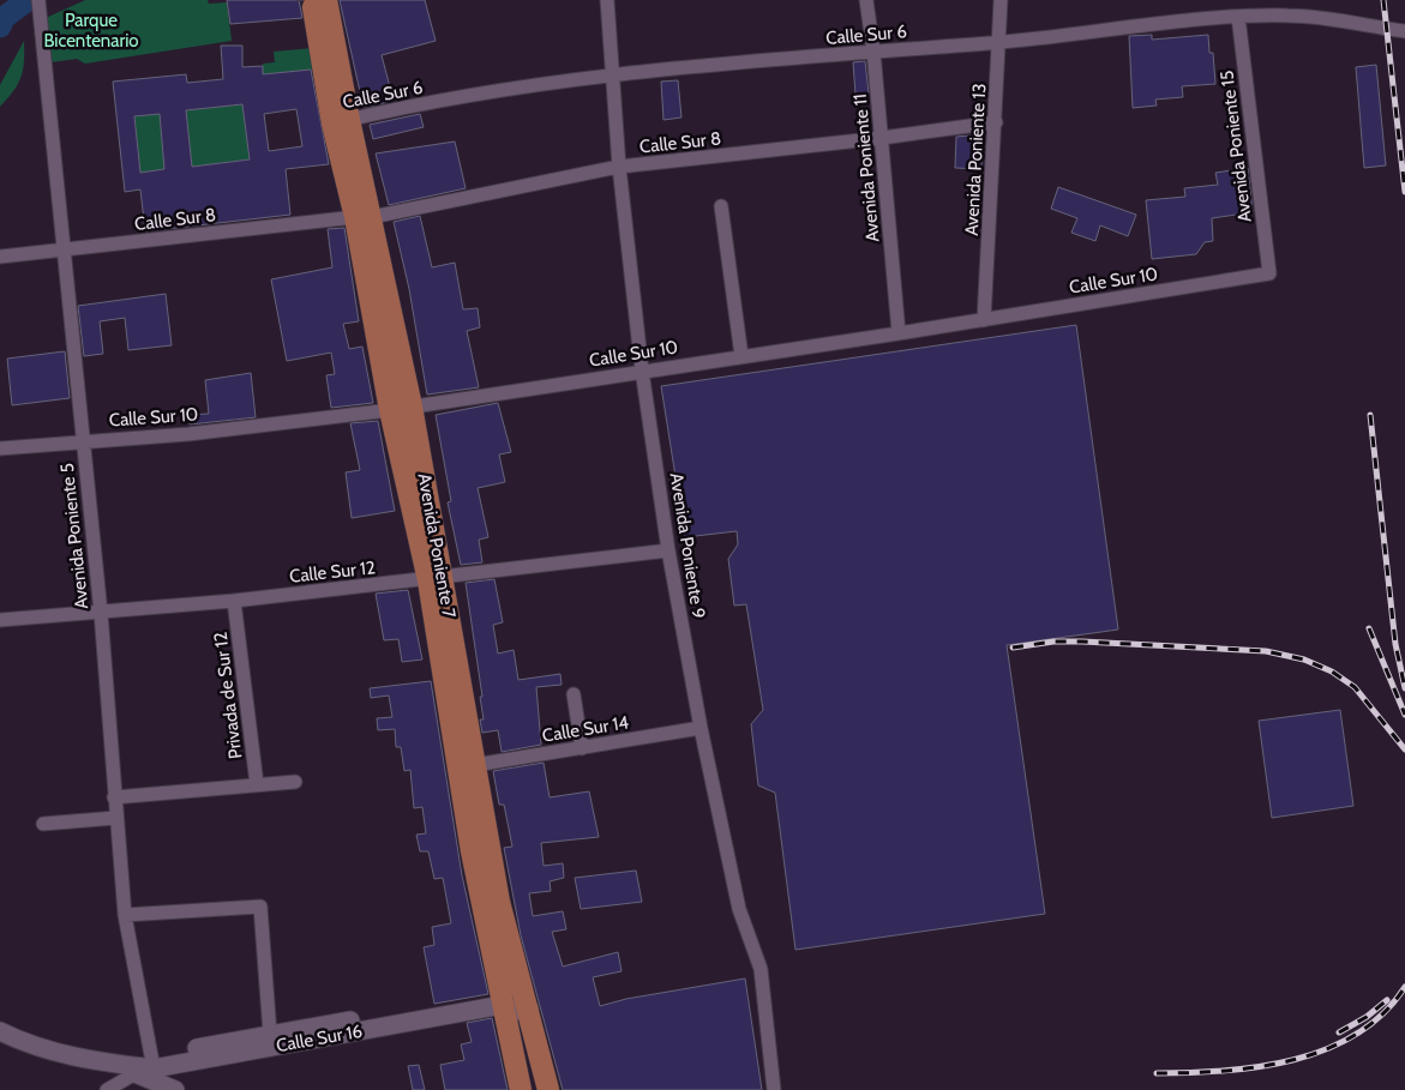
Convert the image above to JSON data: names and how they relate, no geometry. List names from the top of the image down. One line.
{"streets":{"main road":["Avenida Poniente 7","Calle Sur 16"],"street":["Calle Sur 6","Calle Sur 8","Avenida Poniente 15","Avenida Poniente 13","Avenida Poniente 11","Calle Sur 10","Avenida Poniente 5","Avenida Poniente 9","Calle Sur 12","Privada de Sur 12","Calle Sur 14"]},"crossings":[["Calle Sur 6","Avenida Poniente 15"],["Calle Sur 6","Avenida Poniente 13"],["Calle Sur 6","Avenida Poniente 11"],["Calle Sur 6","Avenida Poniente 7"],["Calle Sur 6","Avenida Poniente 9"],["Calle Sur 8","Avenida Poniente 13"],["Calle Sur 8","Avenida Poniente 11"],["Calle Sur 8","Avenida Poniente 5"],["Calle Sur 8","Avenida Poniente 7"],["Calle Sur 8","Avenida Poniente 9"],["Avenida Poniente 15","Calle Sur 10"],["Avenida Poniente 13","Calle Sur 10"],["Avenida Poniente 11","Calle Sur 10"],["Calle Sur 10","Avenida Poniente 5"],["Calle Sur 10","Avenida Poniente 7"],["Calle Sur 10","Avenida Poniente 9"],["Avenida Poniente 5","Calle Sur 12"],["Avenida Poniente 5","Calle Sur 16"],["Avenida Poniente 7","Calle Sur 12"],["Avenida Poniente 7","Calle Sur 14"],["Avenida Poniente 7","Calle Sur 16"],["Avenida Poniente 9","Calle Sur 12"],["Avenida Poniente 9","Calle Sur 14"],["Calle Sur 12","Privada de Sur 12"]],"parks":["Parque Bicentenario"]}
